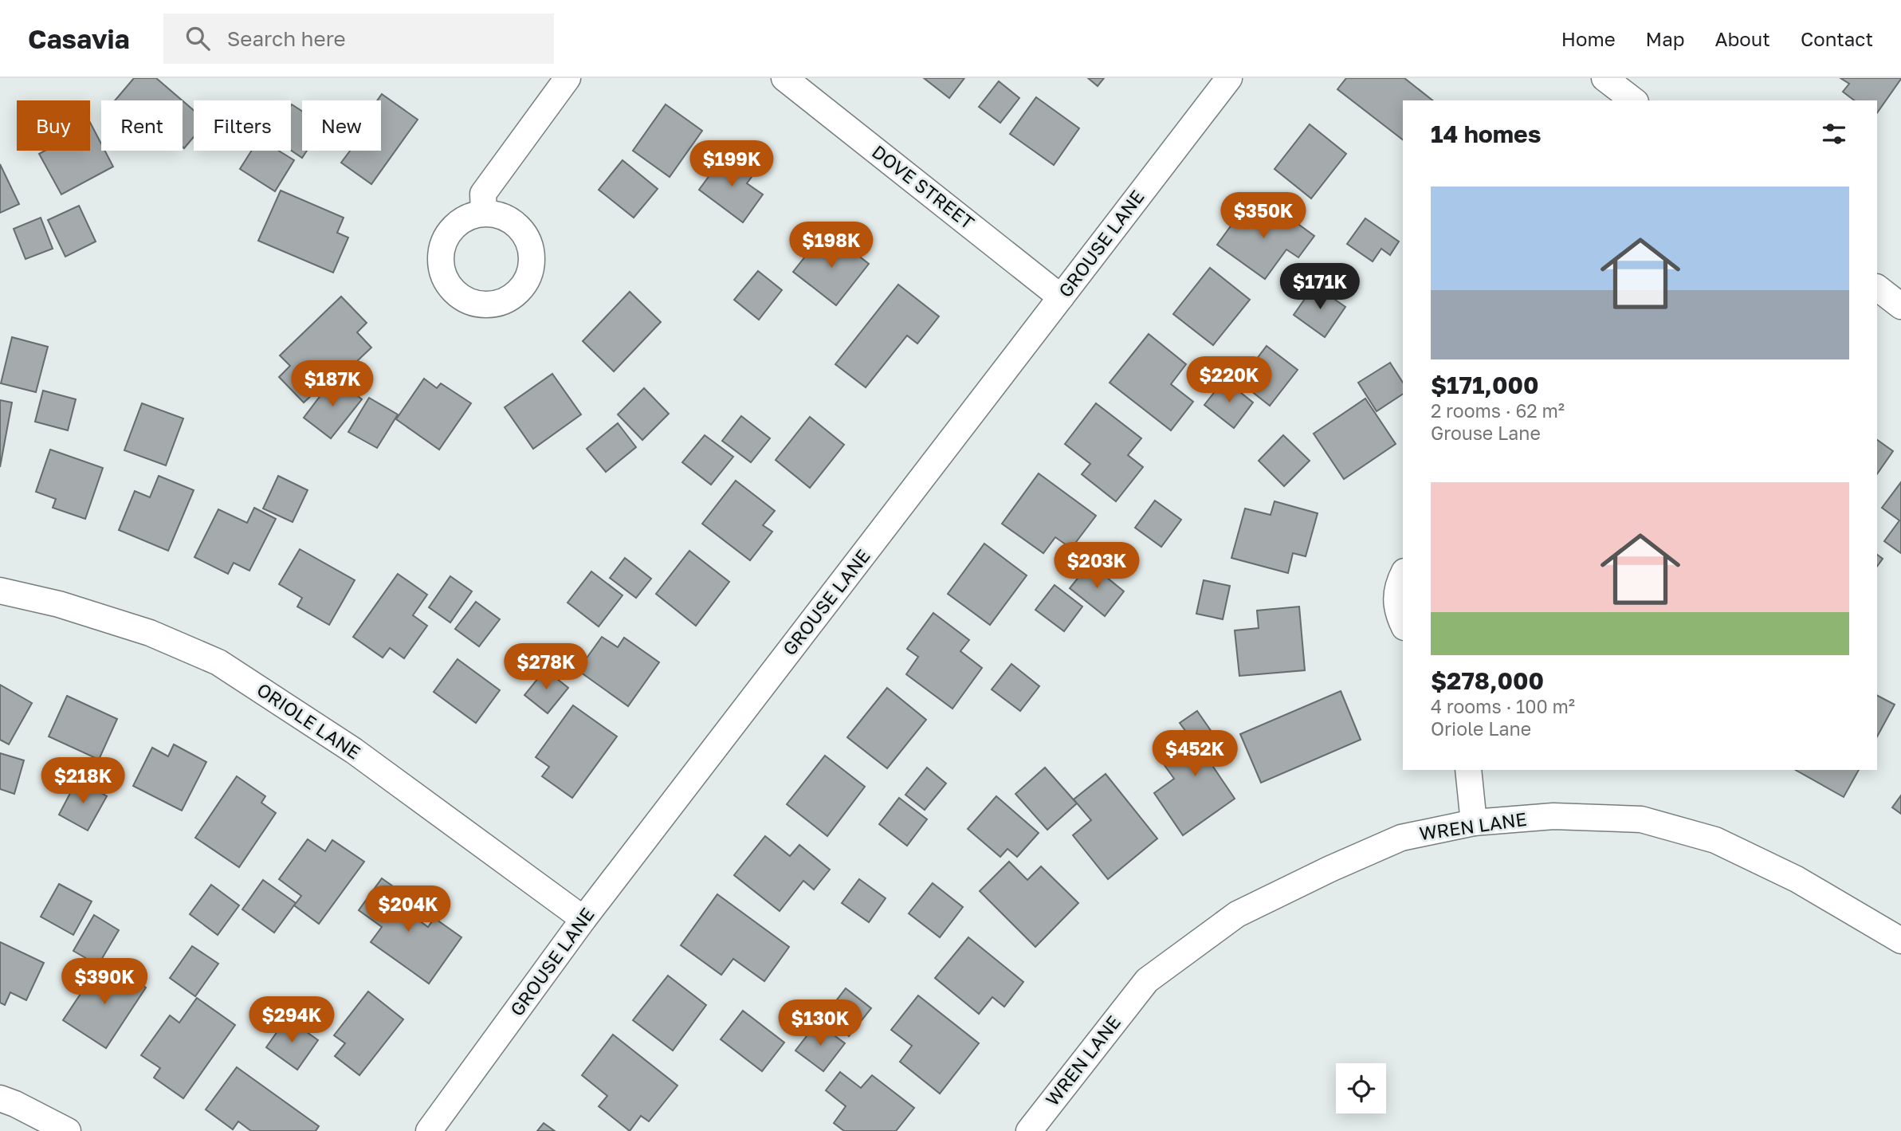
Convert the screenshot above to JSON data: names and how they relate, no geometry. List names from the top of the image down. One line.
{"streets":{"street":["DOVE STREET","GROUSE LANE","ORIOLE LANE","WREN LANE"]},"crossings":[["DOVE STREET","GROUSE LANE"],["GROUSE LANE","ORIOLE LANE"]],"page":{"header":"Casavia","search":"Search here","nav":["Home","Map","About","Contact"],"chip":["Buy","Rent","Filters","New"],"heading":"14 homes","price":["$199K","$350K","$198K","$171K","$220K","$187K","$203K","$278K","$452K","$218K","$204K","$390K","$294K","$130K"],"list":[{"name":"$171,000","note":"2 rooms · 62 m² · Grouse Lane"},{"name":"$278,000","note":"4 rooms · 100 m² · Oriole Lane"}]}}
